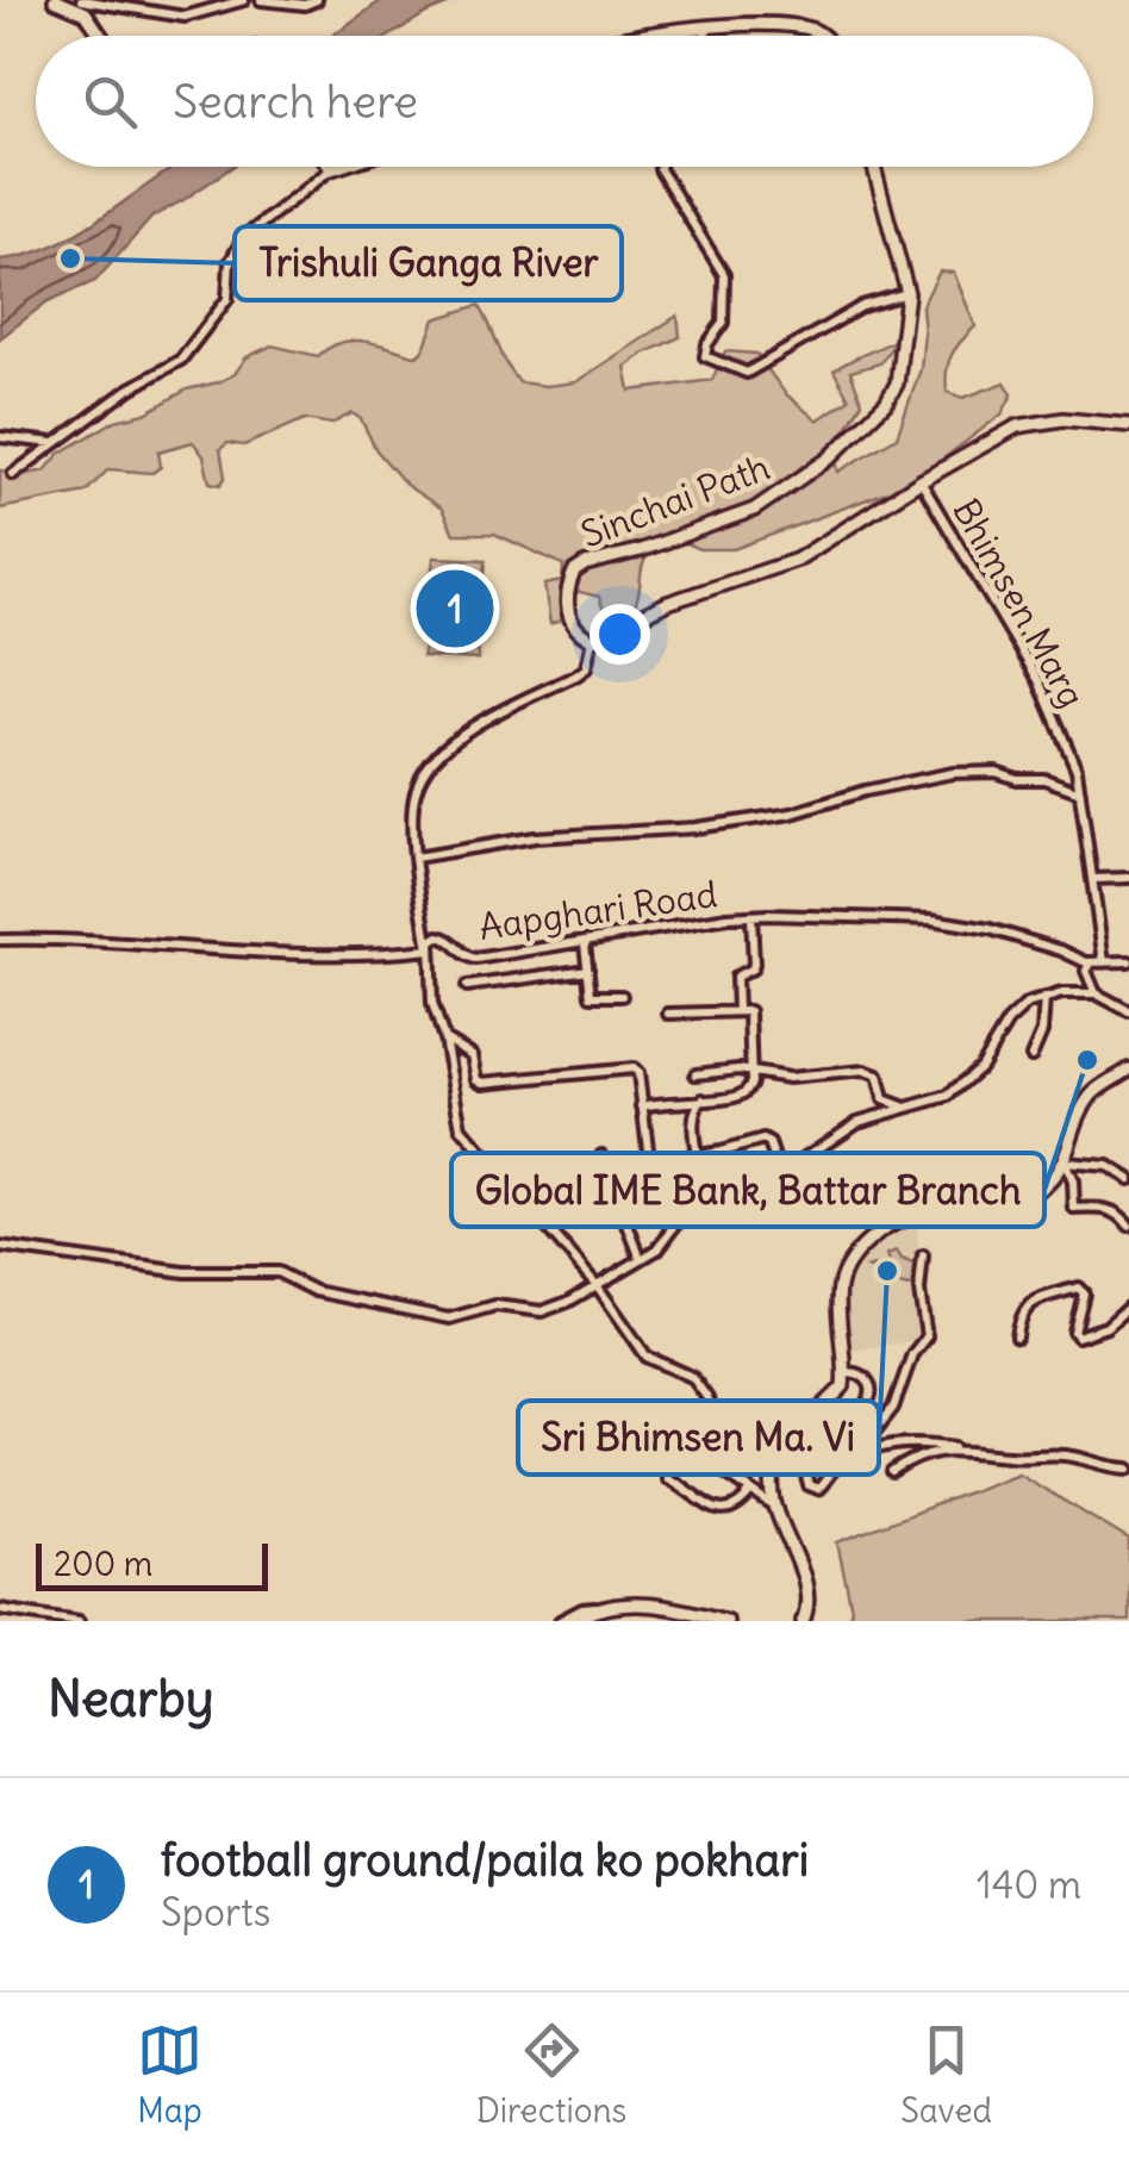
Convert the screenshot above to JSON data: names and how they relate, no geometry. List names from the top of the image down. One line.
{"streets":{"street":["Sinchai Path","Bhimsen Marg","Aapghari Road"]},"crossings":[["Bhimsen Marg","Aapghari Road"]],"places":["Trishuli Ganga River","Global IME Bank, Battar Branch","Sri Bhimsen Ma. Vi"],"scale_bar":"200 m","page":{"search":"Search here","pins":"1","scale":"200 m","heading":"Nearby","list":[{"mark":"1","name":"football ground/paila ko pokhari","note":"Sports","value":"140 m"}],"nav":["Map","Directions","Saved"]}}
